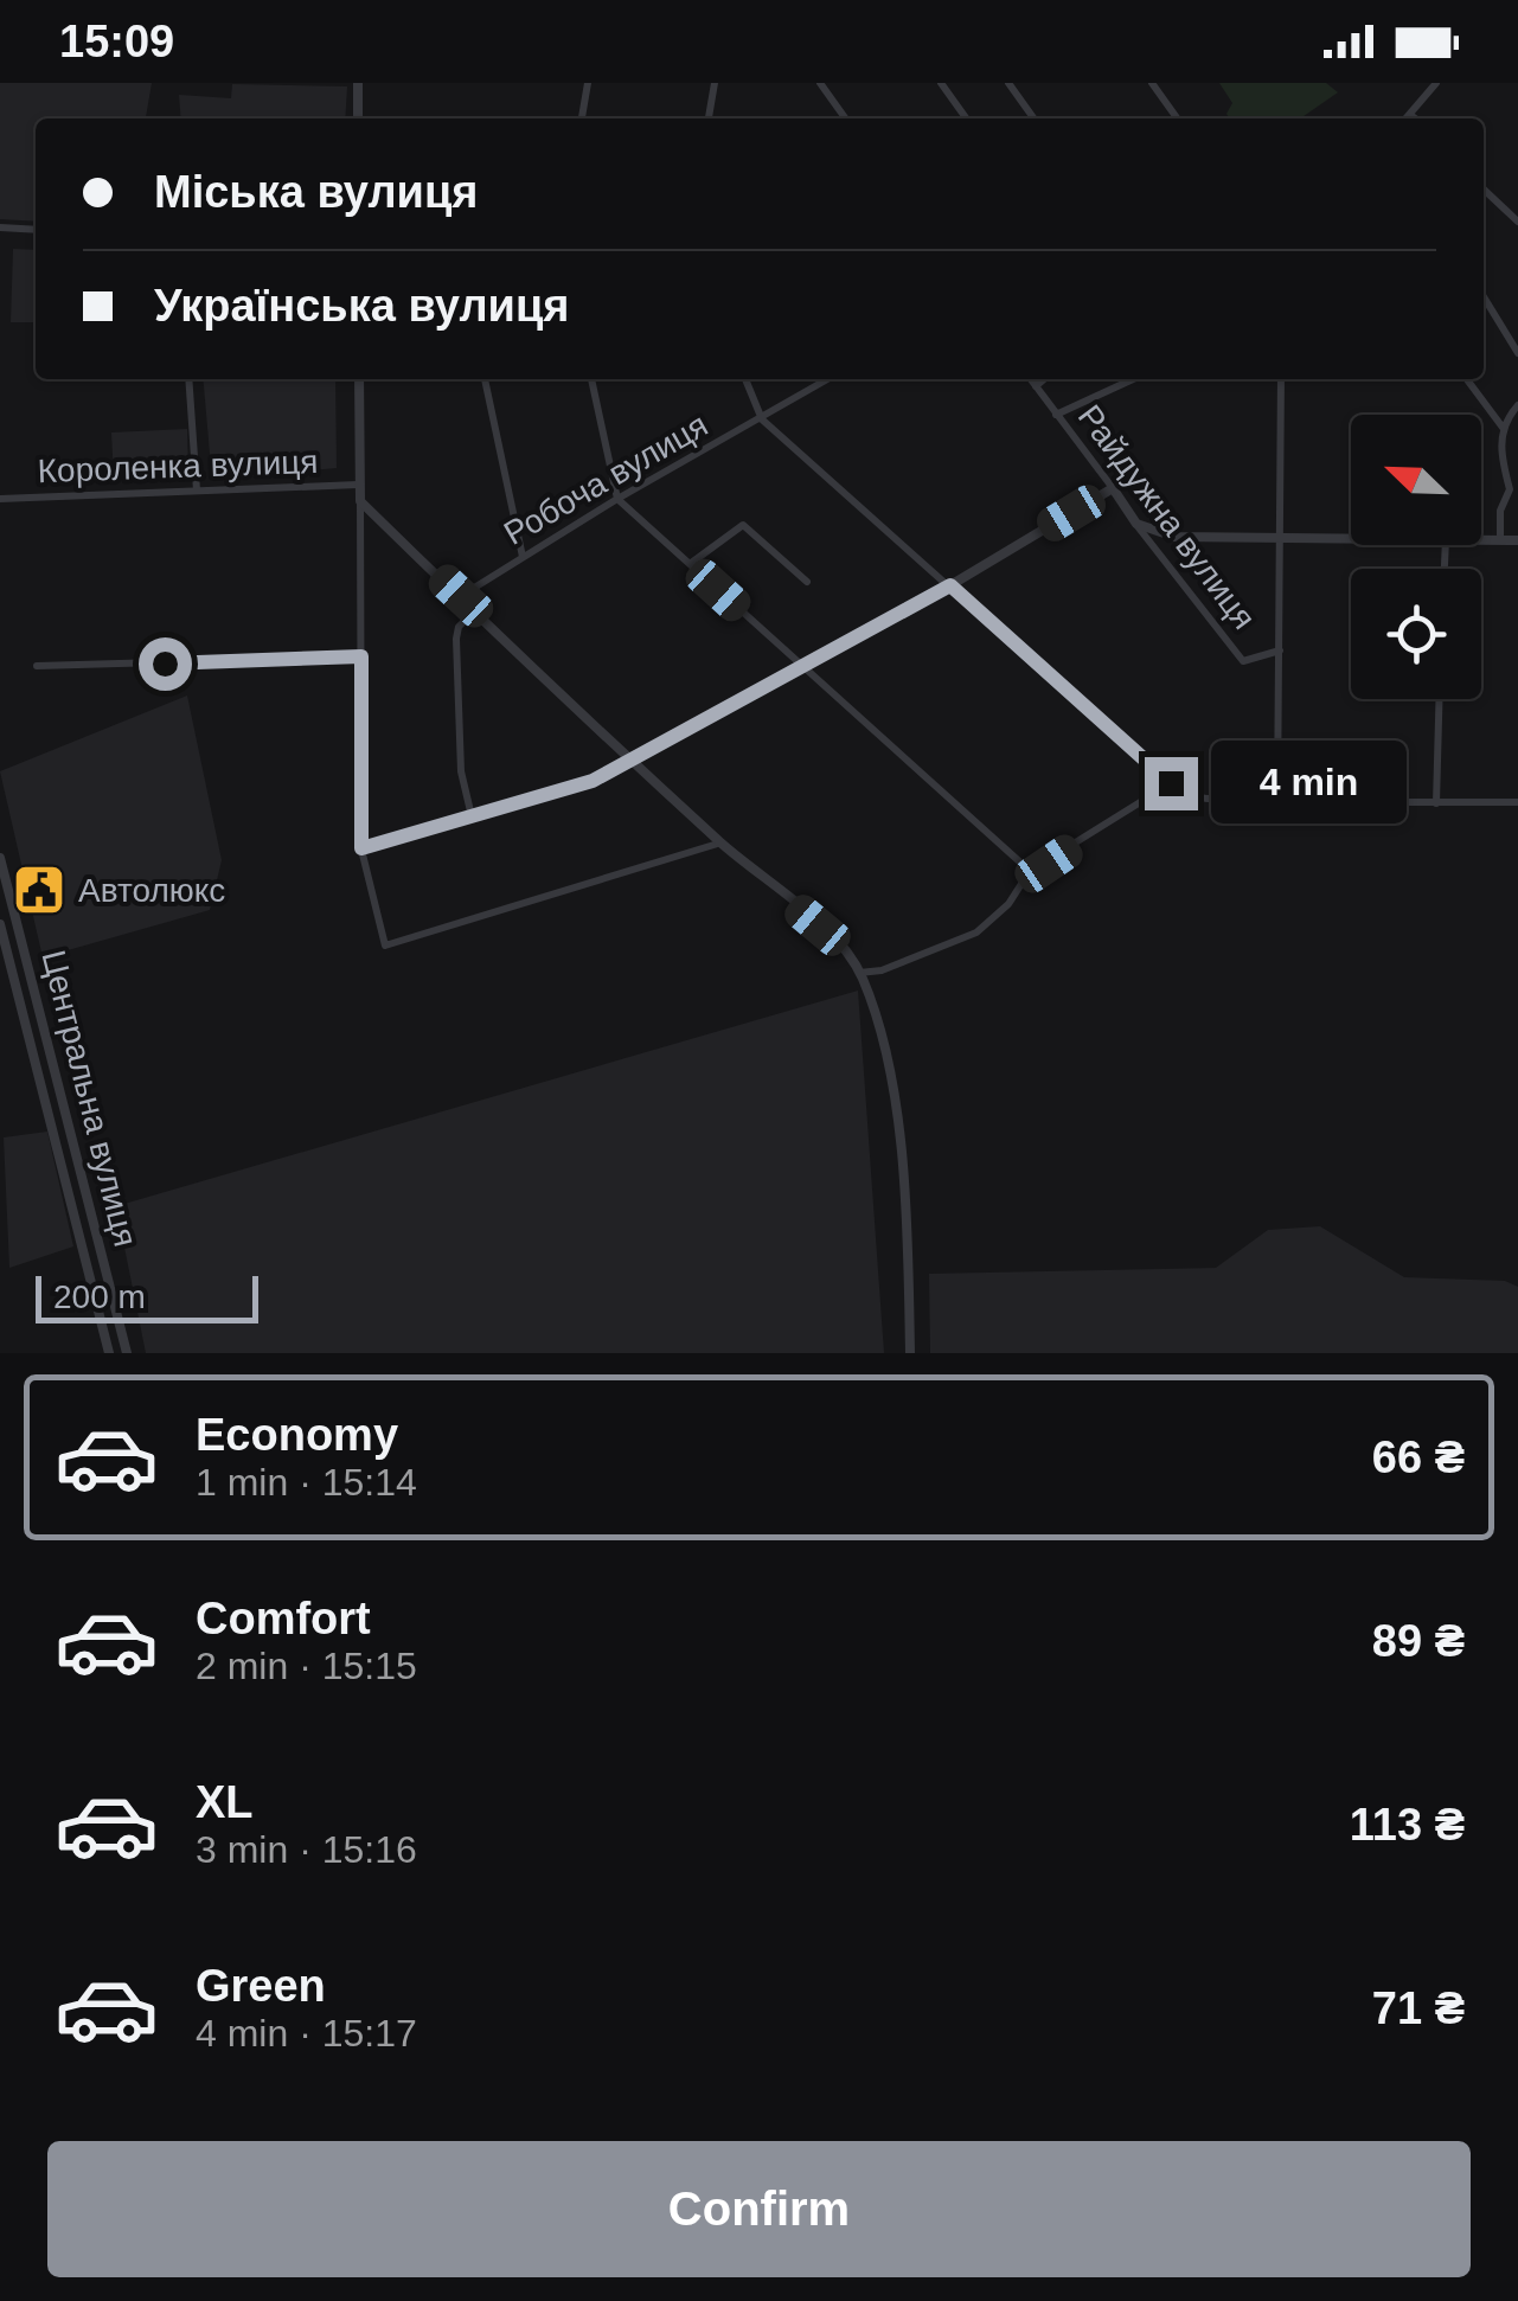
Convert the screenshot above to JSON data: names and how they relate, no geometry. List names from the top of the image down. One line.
{"streets":{"street":["Короленка вулиця","Робоча вулиця","Райдужна вулиця","Центральна вулиця"]},"places":{"public building":["Автолюкс"]},"scale_bar":"200 m","north":"top left","page":{"status":"15:09","banner":["Міська вулиця","Українська вулиця"],"bubble":"4 min","scale":"200 m","list":[{"name":"Economy","note":"1 min · 15:14","value":"66 ₴"},{"name":"Comfort","note":"2 min · 15:15","value":"89 ₴"},{"name":"XL","note":"3 min · 15:16","value":"113 ₴"},{"name":"Green","note":"4 min · 15:17","value":"71 ₴"}],"buttons":"Confirm"}}
